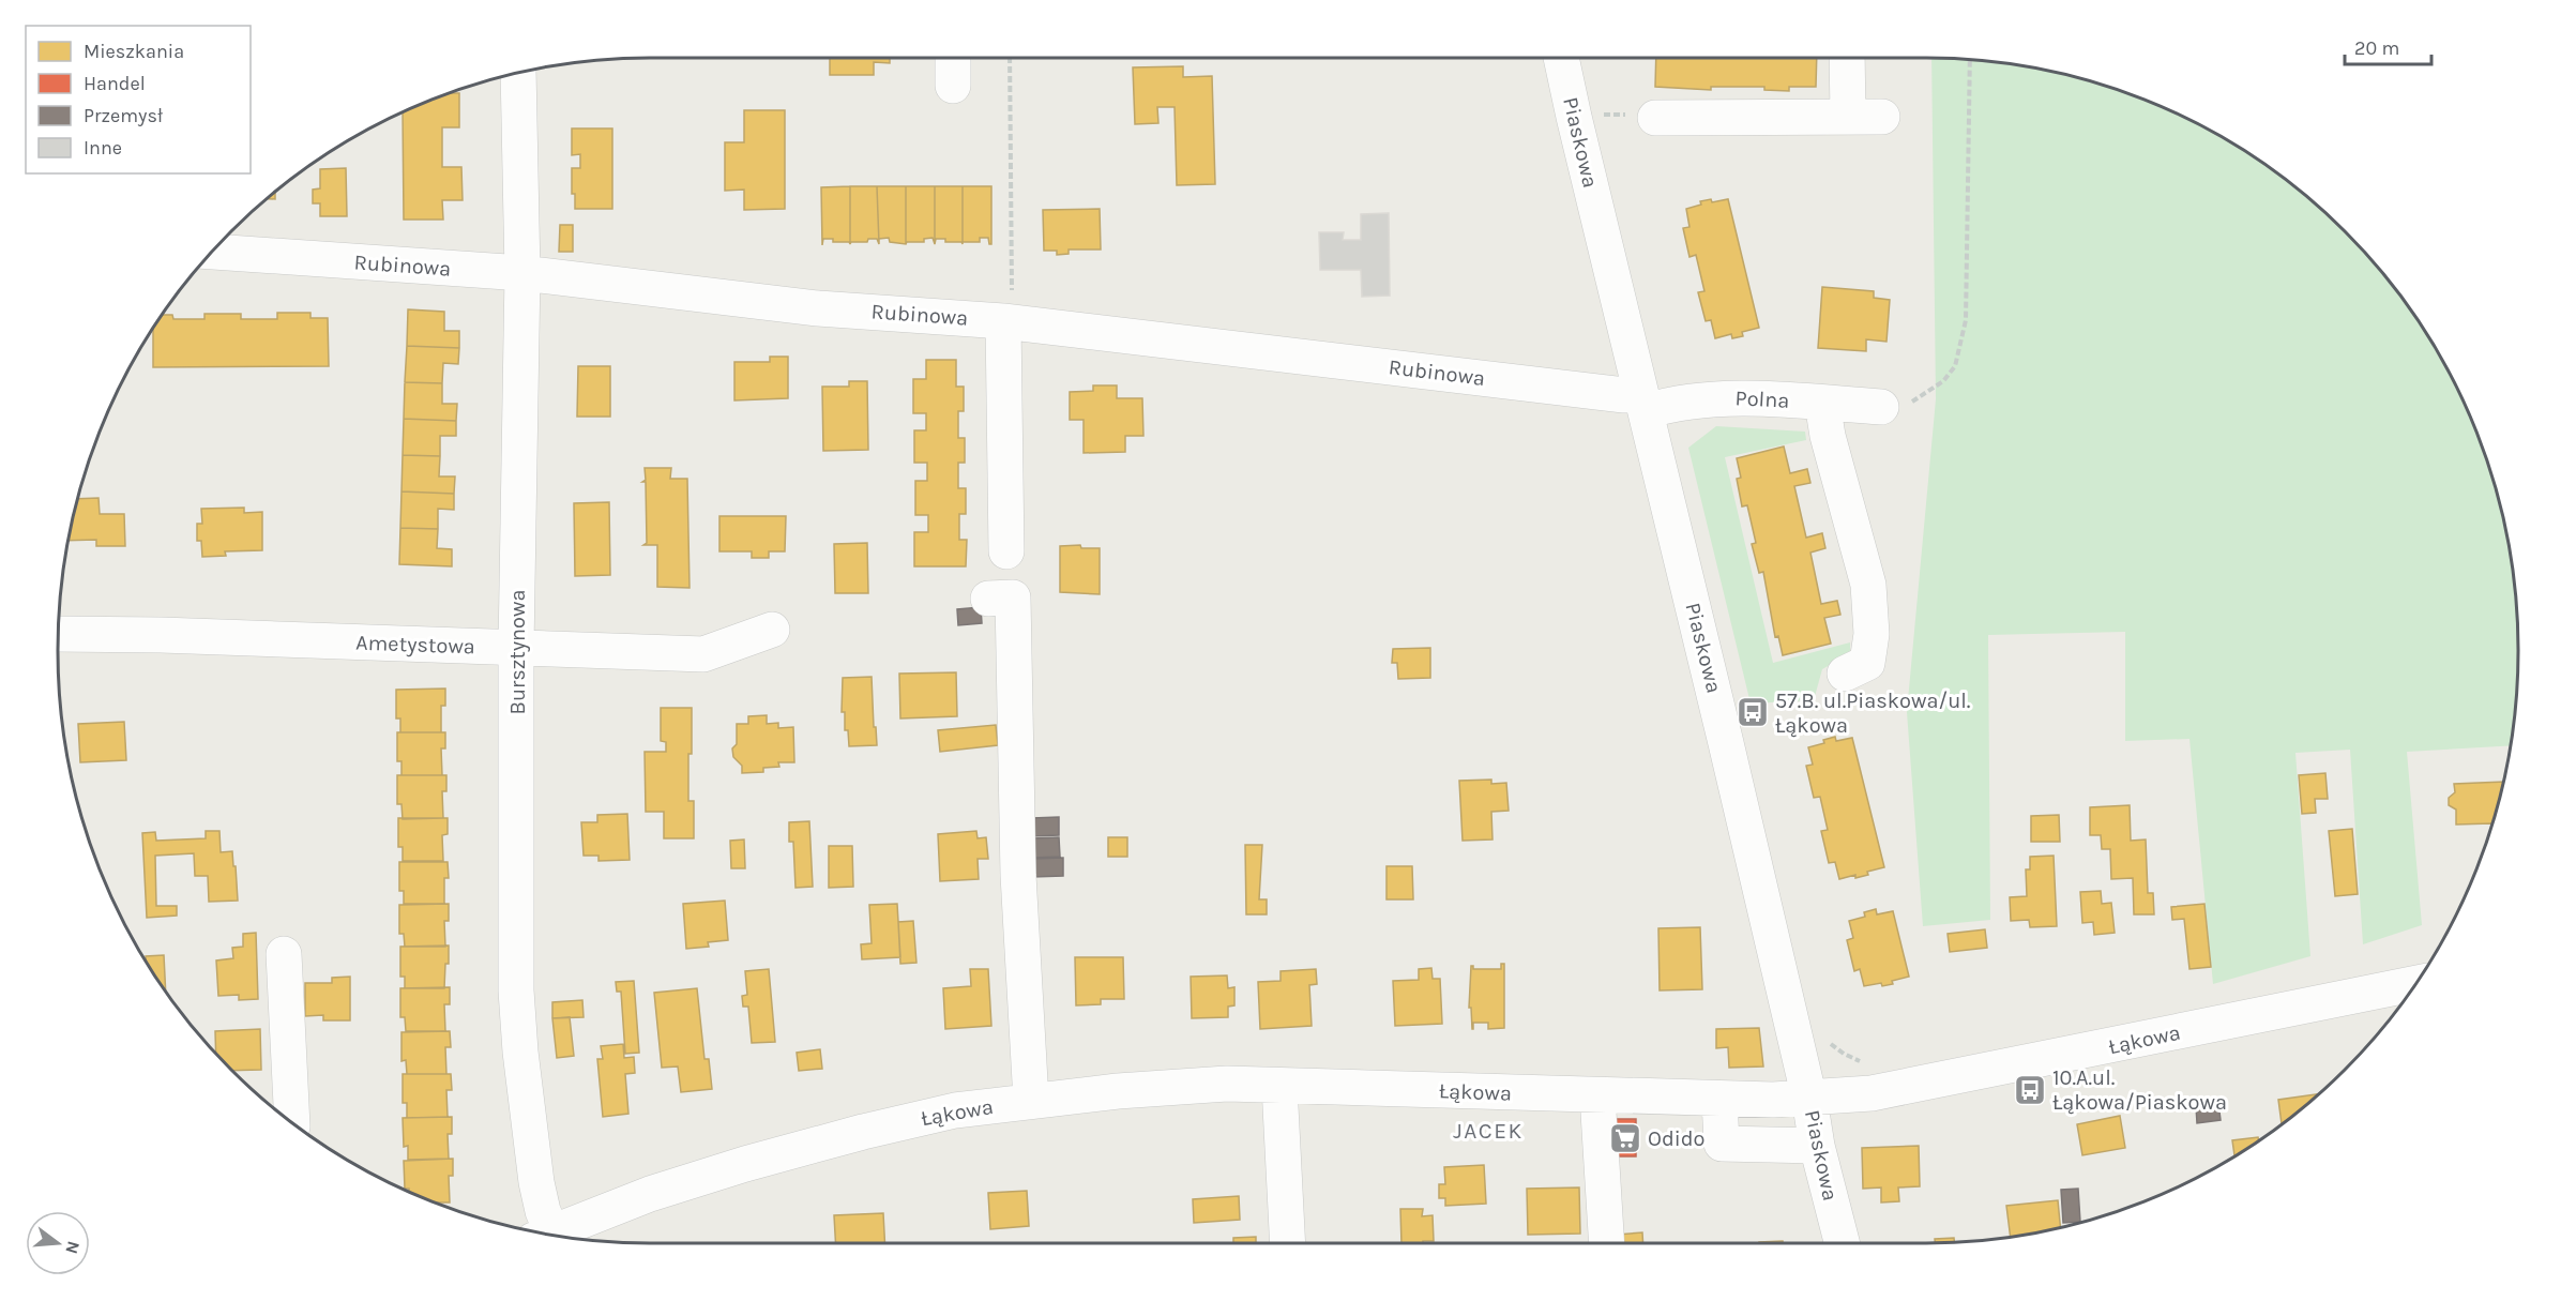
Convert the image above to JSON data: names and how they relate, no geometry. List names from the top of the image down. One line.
{"streets":{"street":["Piaskowa","Rubinowa","Polna","Ametystowa","Bursztynowa","Łąkowa"]},"crossings":[["Piaskowa","Rubinowa"],["Piaskowa","Polna"],["Piaskowa","Łąkowa"],["Rubinowa","Polna"],["Rubinowa","Bursztynowa"],["Ametystowa","Bursztynowa"]],"districts":["JACEK"],"places":{"bus stop":["57.B. ul.Piaskowa/ul. Łąkowa","10.A.ul. Łąkowa/Piaskowa"],"supermarket":["Odido"]},"legend":["Mieszkania","Handel","Przemysł","Inne"],"scale_bar":"20 m","north":"right"}
